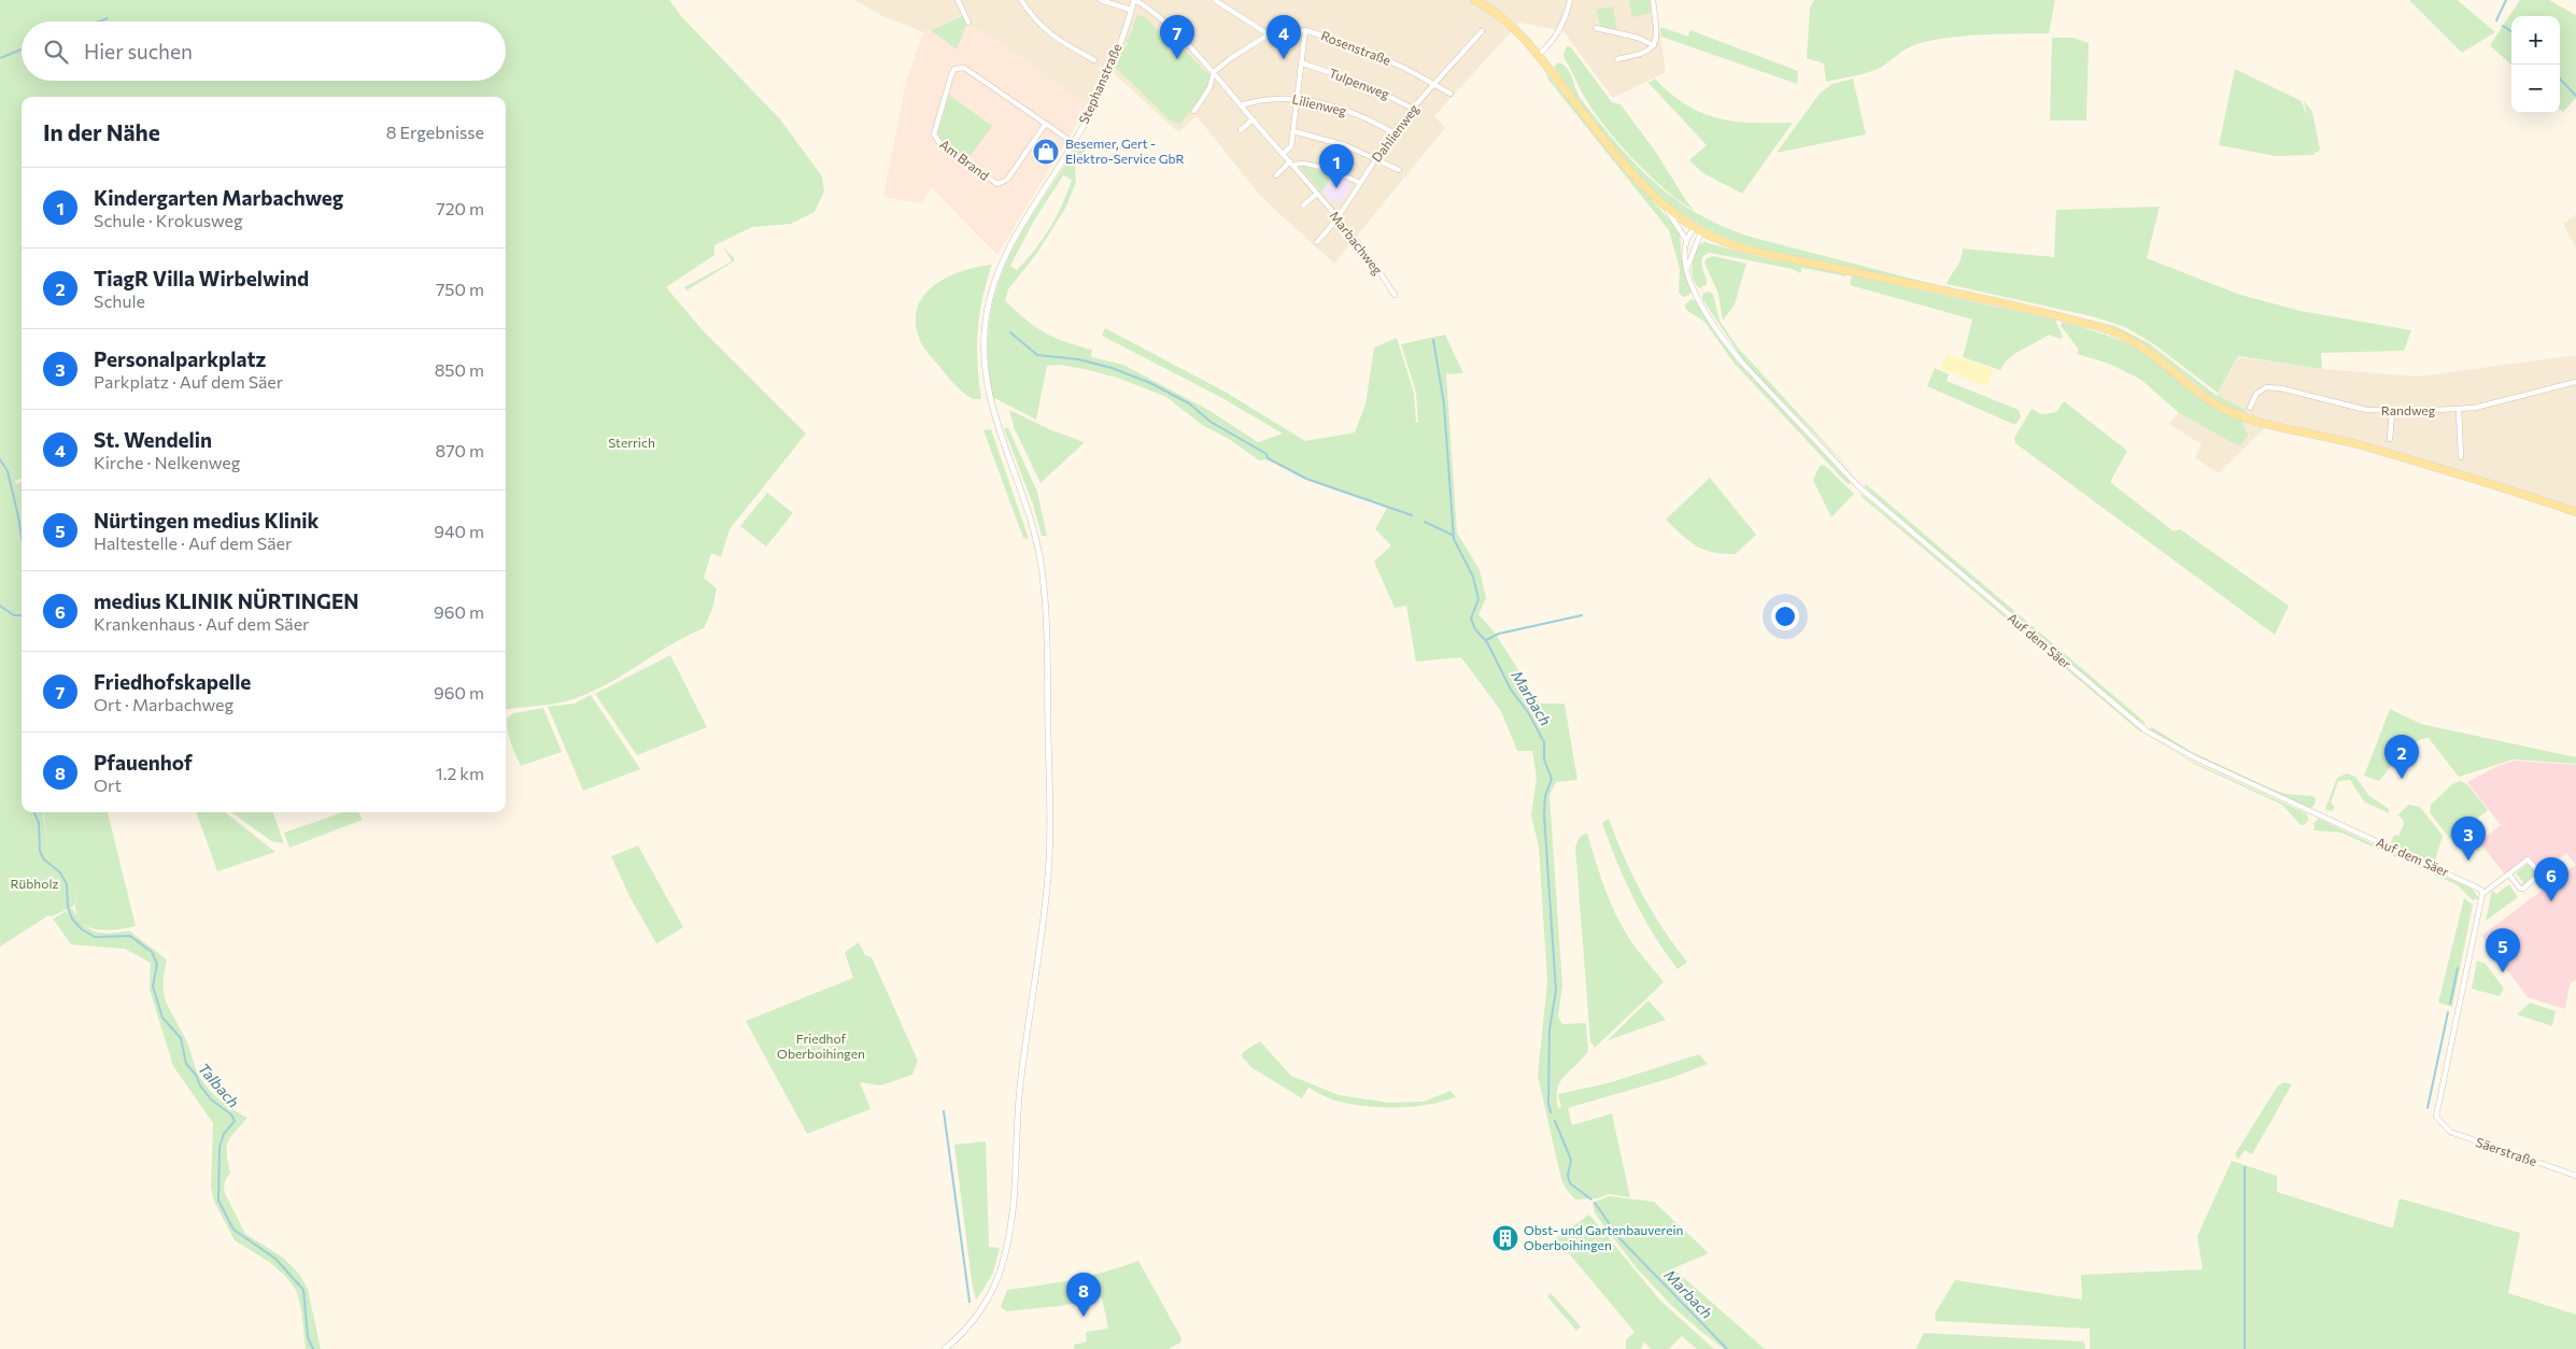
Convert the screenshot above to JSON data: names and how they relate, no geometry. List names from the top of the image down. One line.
{"streets":{"street":["Rosenstraße","Stephanstraße","Tulpenweg","Lilienweg","Dahlienweg","Am Brand","Marbachweg","Randweg","Auf dem Säer","Säerstraße"]},"crossings":[["Rosenstraße","Dahlienweg"],["Rosenstraße","Marbachweg"],["Stephanstraße","Marbachweg"],["Tulpenweg","Dahlienweg"],["Lilienweg","Dahlienweg"],["Lilienweg","Marbachweg"],["Dahlienweg","Marbachweg"],["Auf dem Säer","Säerstraße"]],"water":["Marbach","Talbach"],"parks":["Sterrich","Rübholz","Friedhof Oberboihingen"],"places":{"shop":["Besemer, Gert - Elektro-Service GbR"],"building":["Obst- und Gartenbauverein Oberboihingen"]},"page":{"pins":["4","7","1","2","3","6","5","8"],"map_buttons":["+","−"],"search":"Hier suchen","heading":["In der Nähe","8 Ergebnisse"],"list":[{"mark":"1","name":"Kindergarten Marbachweg","note":"Schule · Krokusweg","value":"720 m"},{"mark":"2","name":"TiagR Villa Wirbelwind","note":"Schule","value":"750 m"},{"mark":"3","name":"Personalparkplatz","note":"Parkplatz · Auf dem Säer","value":"850 m"},{"mark":"4","name":"St. Wendelin","note":"Kirche · Nelkenweg","value":"870 m"},{"mark":"5","name":"Nürtingen medius Klinik","note":"Haltestelle · Auf dem Säer","value":"940 m"},{"mark":"6","name":"medius KLINIK NÜRTINGEN","note":"Krankenhaus · Auf dem Säer","value":"960 m"},{"mark":"7","name":"Friedhofskapelle","note":"Ort · Marbachweg","value":"960 m"},{"mark":"8","name":"Pfauenhof","note":"Ort","value":"1.2 km"}]}}
